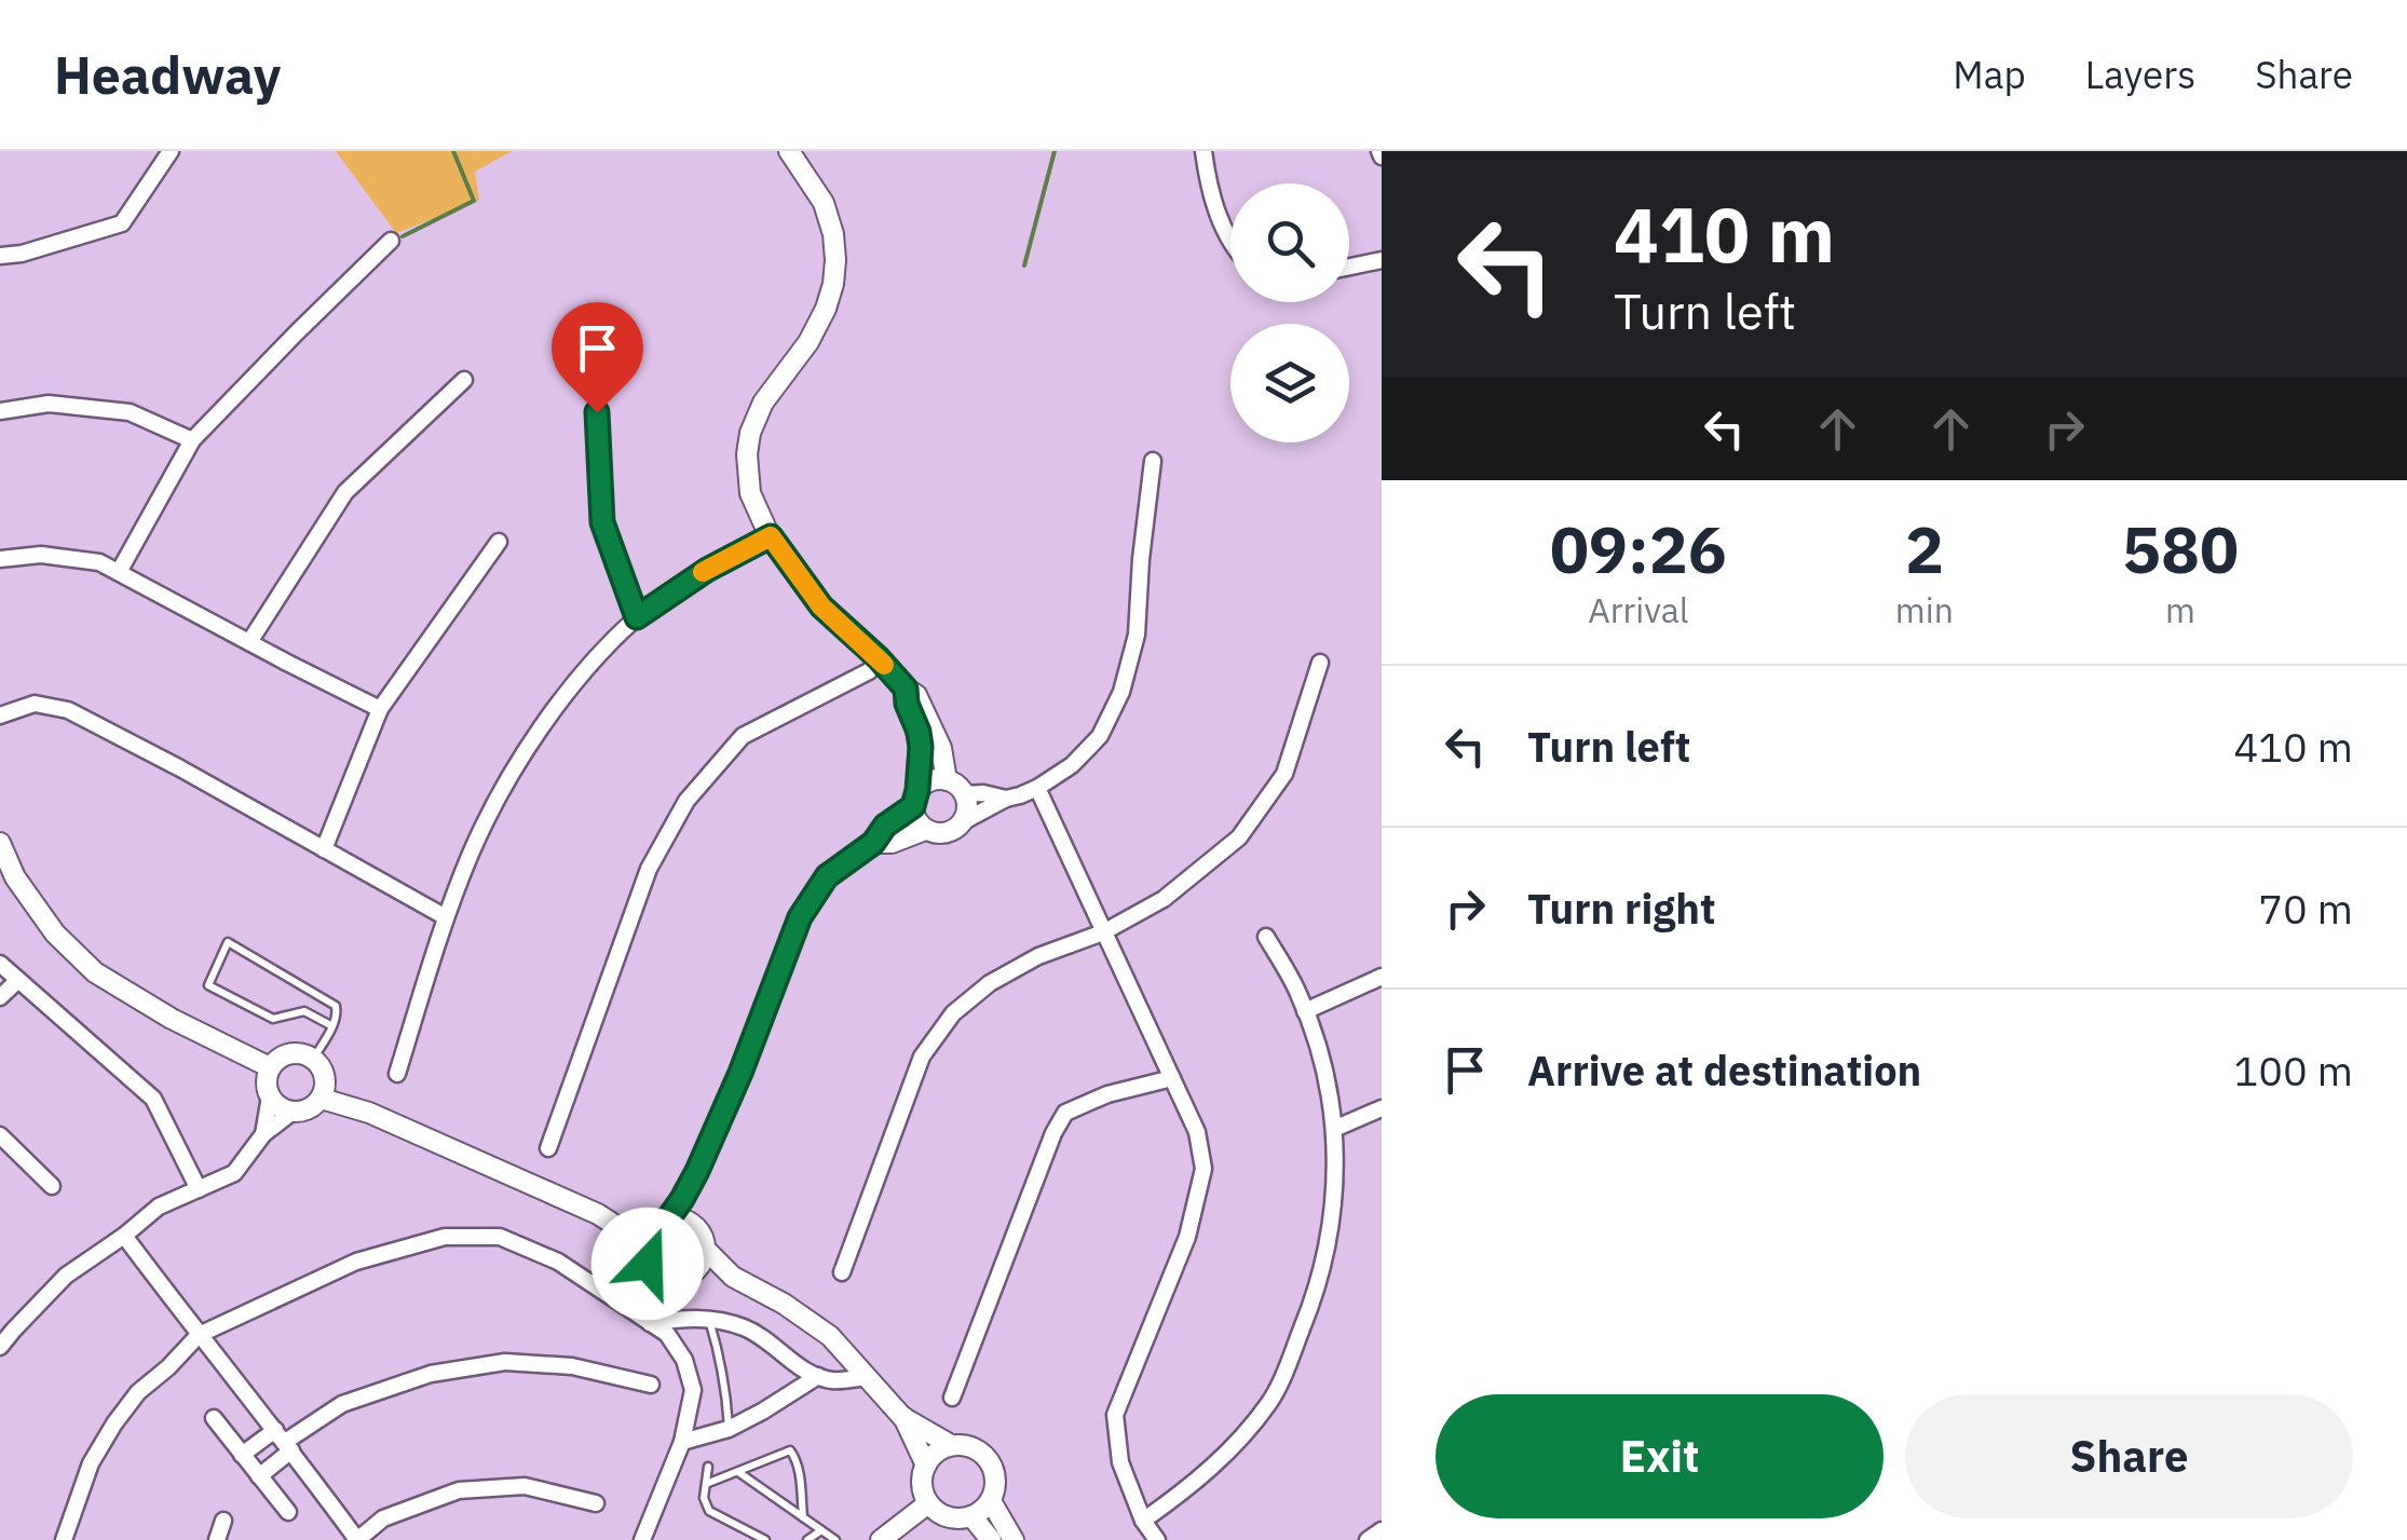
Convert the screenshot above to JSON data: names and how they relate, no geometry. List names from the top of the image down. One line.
{"page":{"header":"Headway","nav":["Map","Layers","Share"],"turn":["410 m","Turn left"],"eta":["09:26","Arrival","2","min","580","m"],"list":[{"name":"Turn left","value":"410 m"},{"name":"Turn right","value":"70 m"},{"name":"Arrive at destination","value":"100 m"}],"buttons":["Exit","Share"]}}
